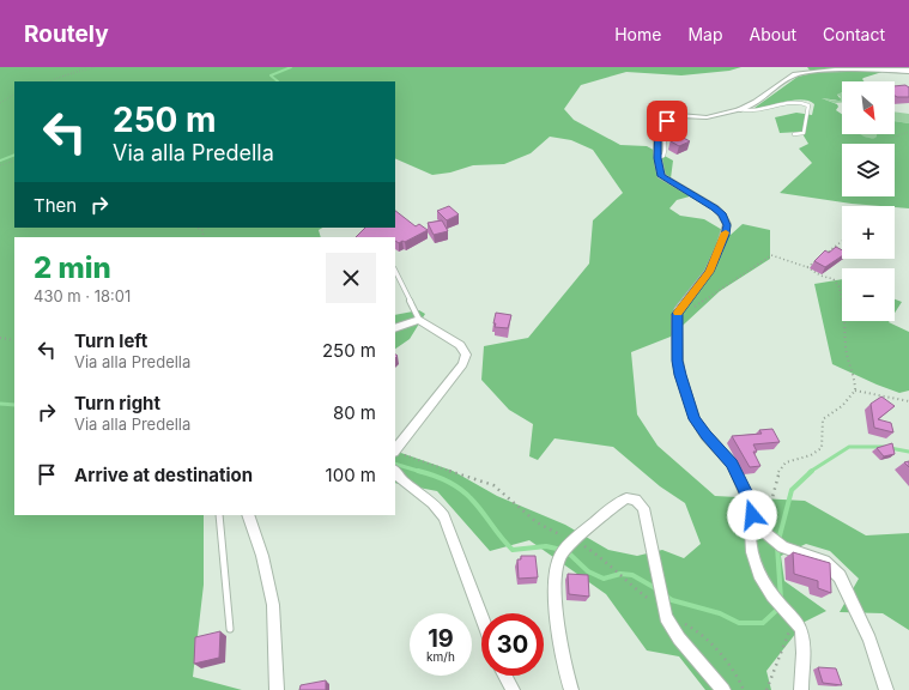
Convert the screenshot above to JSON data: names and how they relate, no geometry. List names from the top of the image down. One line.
{"north":"bottom right","page":{"header":"Routely","nav":["Home","Map","About","Contact"],"map_buttons":["+","−"],"turn":["250 m","Via alla Predella"],"then":"Then","heading":["2 min","430 m · 18:01"],"list":[{"name":"Turn left","note":"Via alla Predella","value":"250 m"},{"name":"Turn right","note":"Via alla Predella","value":"80 m"},{"name":"Arrive at destination","value":"100 m"}],"speed":"19 km/h","limit":"30"}}
